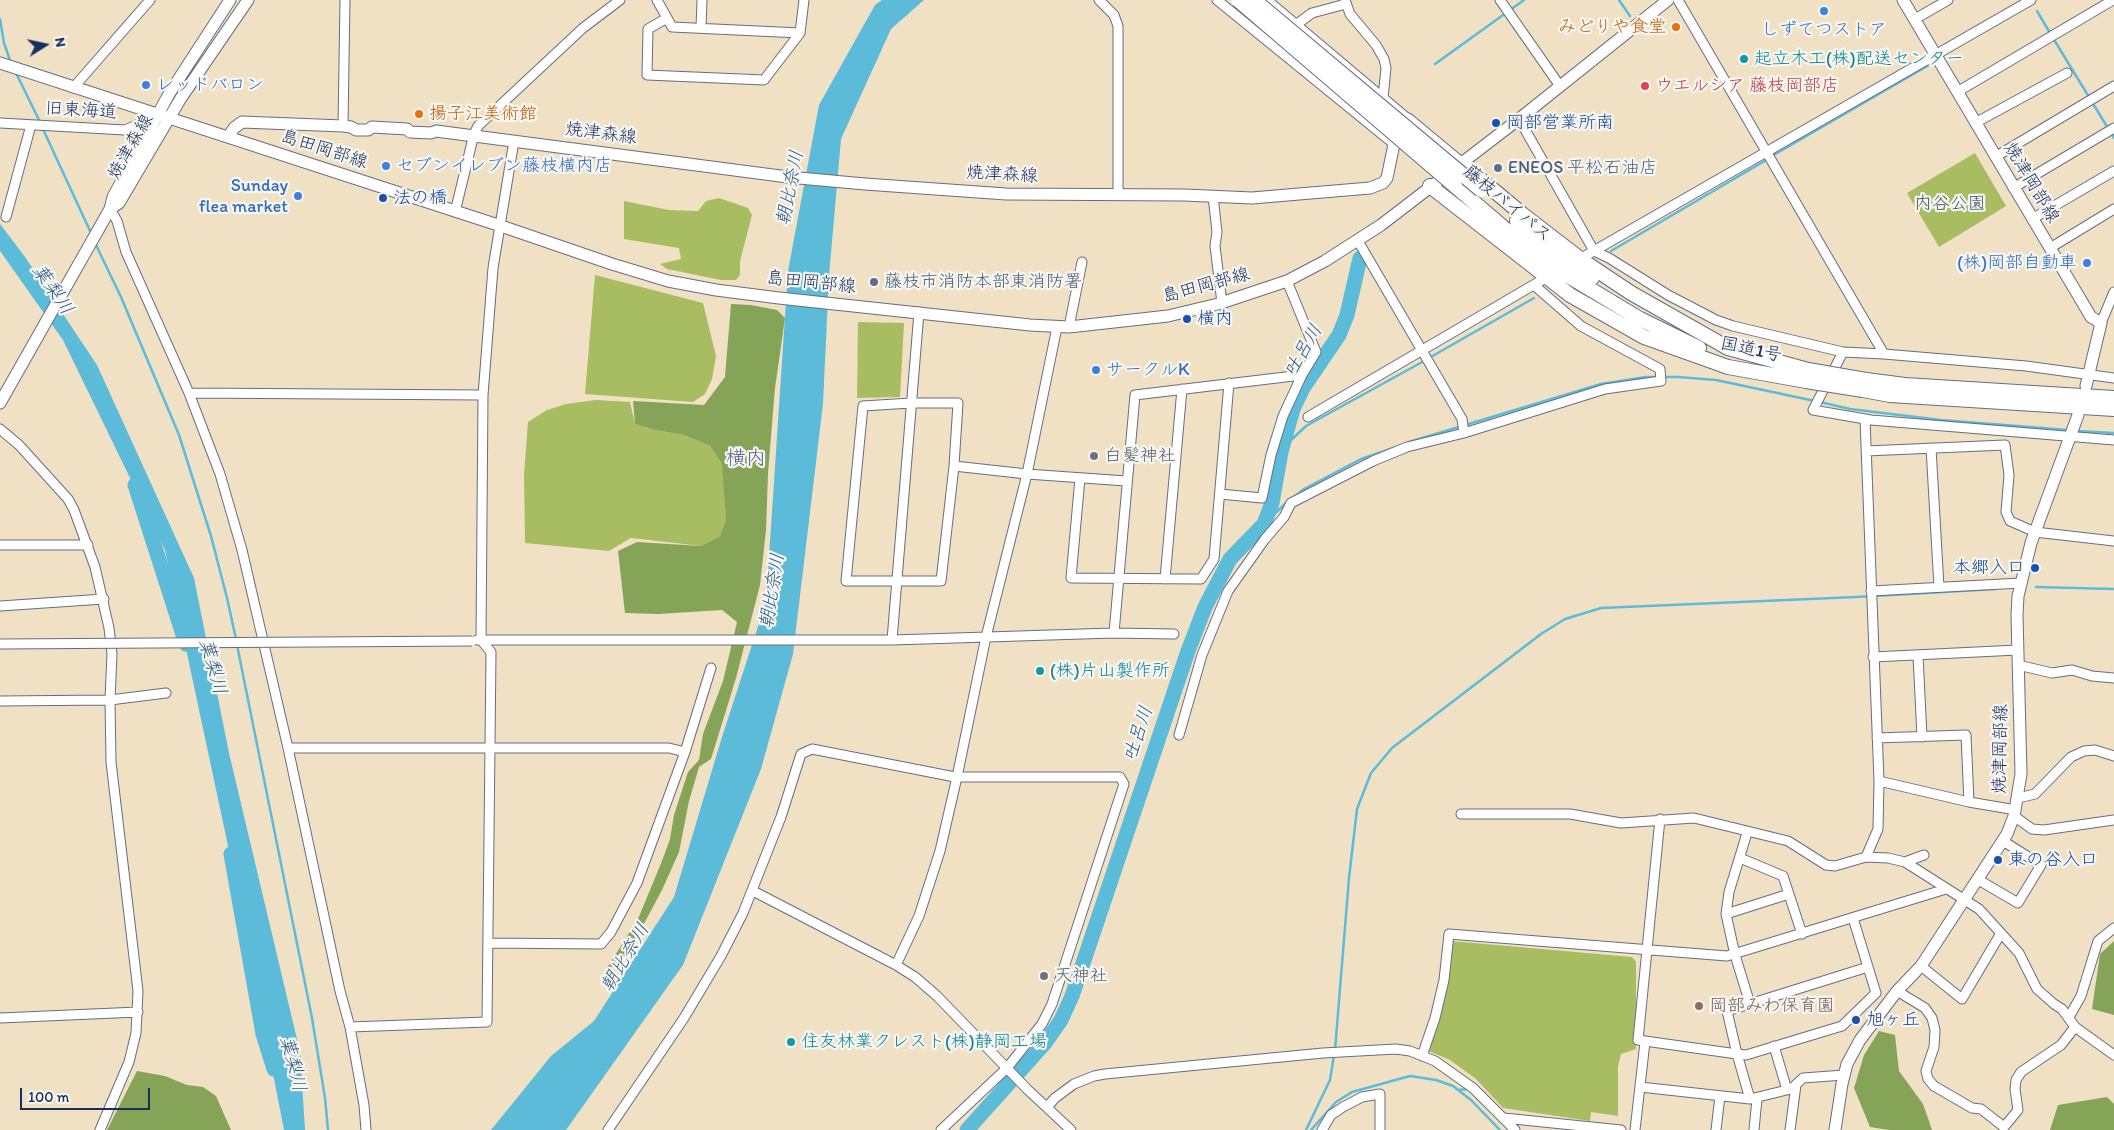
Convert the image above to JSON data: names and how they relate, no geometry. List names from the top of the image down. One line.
{"streets":{"highway":["藤枝バイパス","国道1号"],"main road":["焼津森線","島田岡部線","焼津岡部線"],"street":["旧東海道"]},"crossings":[["旧東海道","焼津森線"],["旧東海道","島田岡部線"],["焼津森線","島田岡部線"],["島田岡部線","国道1号"],["藤枝バイパス","国道1号"]],"districts":["横内"],"water":["朝比奈川","葉梨川","吐呂川"],"parks":["内谷公園"],"places":["しずてつストア","みどりや食堂","起立木工(株)配送センター","レッドバロン","ウエルシア 藤枝岡部店","揚子江美術館","岡部営業所南","セブンイレブン藤枝横内店","ENEOS 平松石油店","Sunday flea market","法の橋","(株)岡部自動車","藤枝市消防本部東消防署","横内","サークルK","白髪神社","本郷入口","(株)片山製作所","東の谷入口","天神社","岡部みわ保育園","旭ヶ丘","住友林業クレスト(株)静岡工場"],"scale_bar":"100 m","north":"right"}
